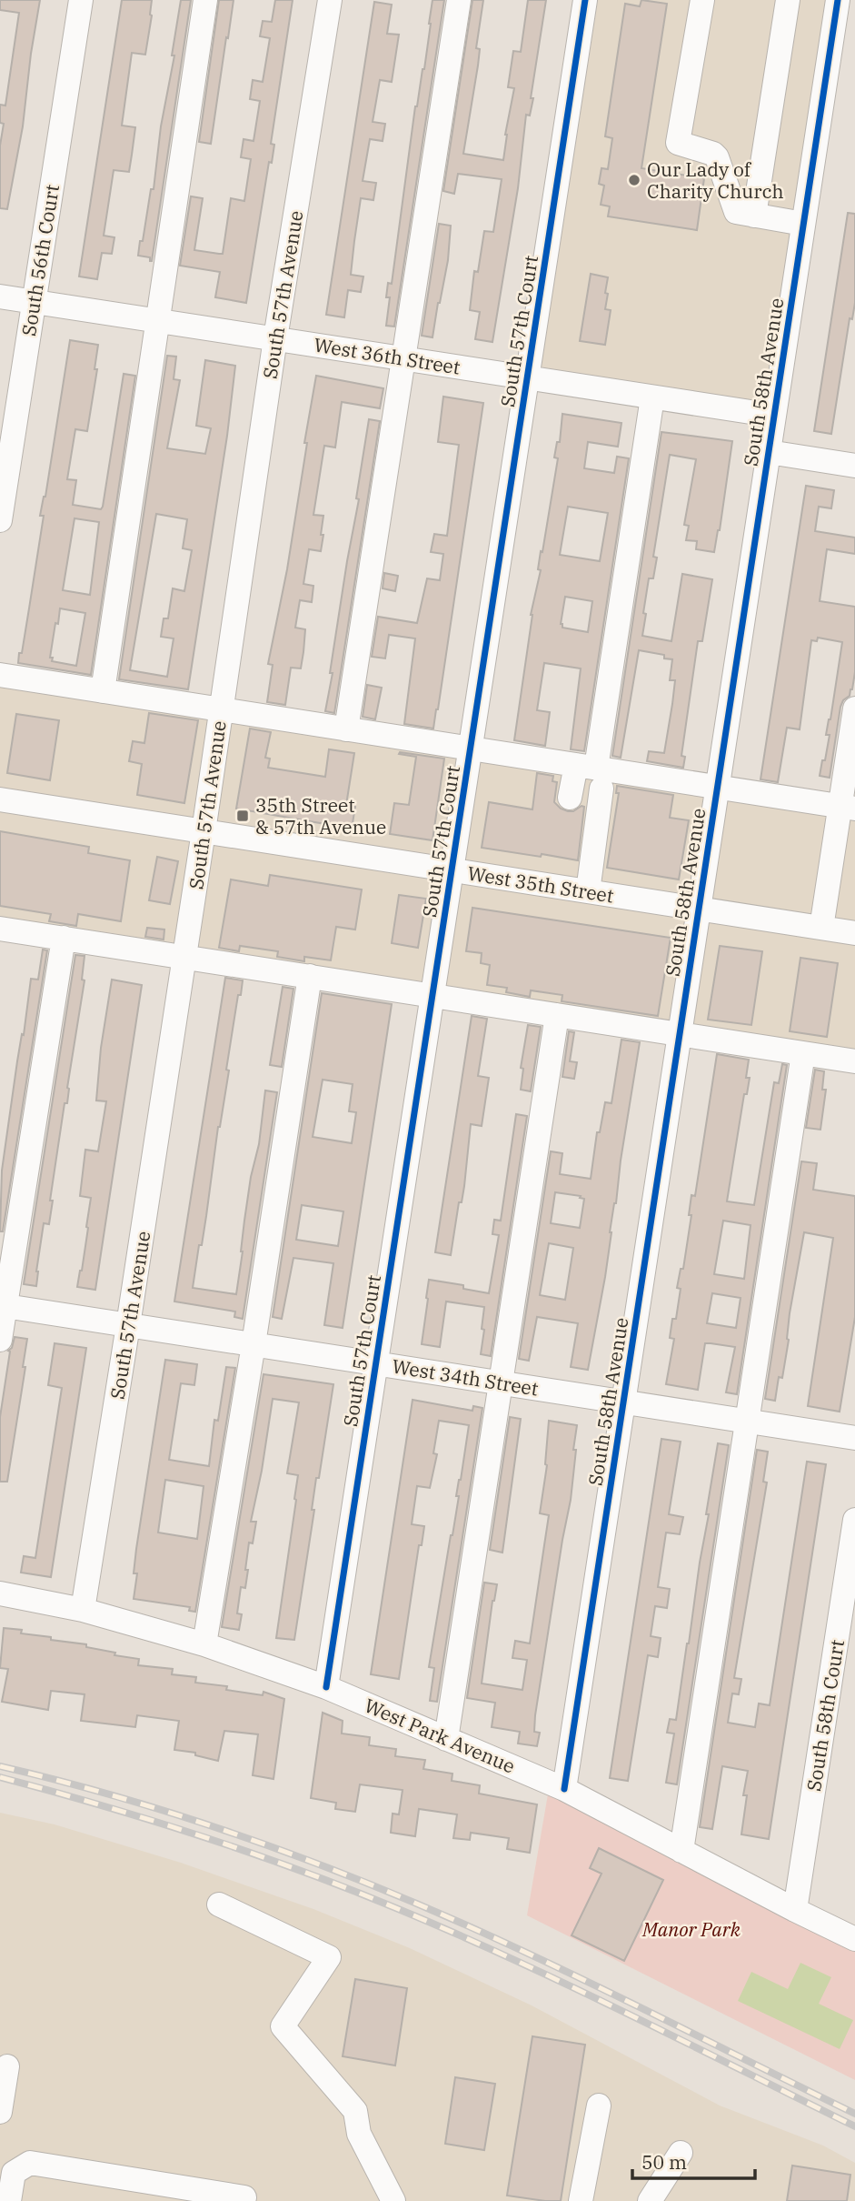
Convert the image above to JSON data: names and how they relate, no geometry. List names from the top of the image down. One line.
{"streets":{"street":["South 56th Court","South 57th Avenue","South 57th Court","West 36th Street","South 58th Avenue","West 35th Street","West 34th Street","South 58th Court","West Park Avenue"]},"crossings":[["South 56th Court","West 36th Street"],["South 57th Avenue","West 36th Street"],["South 57th Avenue","West 35th Street"],["South 57th Avenue","West 34th Street"],["South 57th Avenue","West Park Avenue"],["South 57th Court","West 36th Street"],["South 57th Court","West 35th Street"],["South 57th Court","West 34th Street"],["South 57th Court","West Park Avenue"],["West 36th Street","South 58th Avenue"],["South 58th Avenue","West 35th Street"],["South 58th Avenue","West 34th Street"],["South 58th Avenue","West Park Avenue"],["South 58th Court","West Park Avenue"]],"parks":["Manor Park"],"places":{"other":["Our Lady of Charity Church"],"transit":["35th Street & 57th Avenue"]},"scale_bar":"50 m"}
